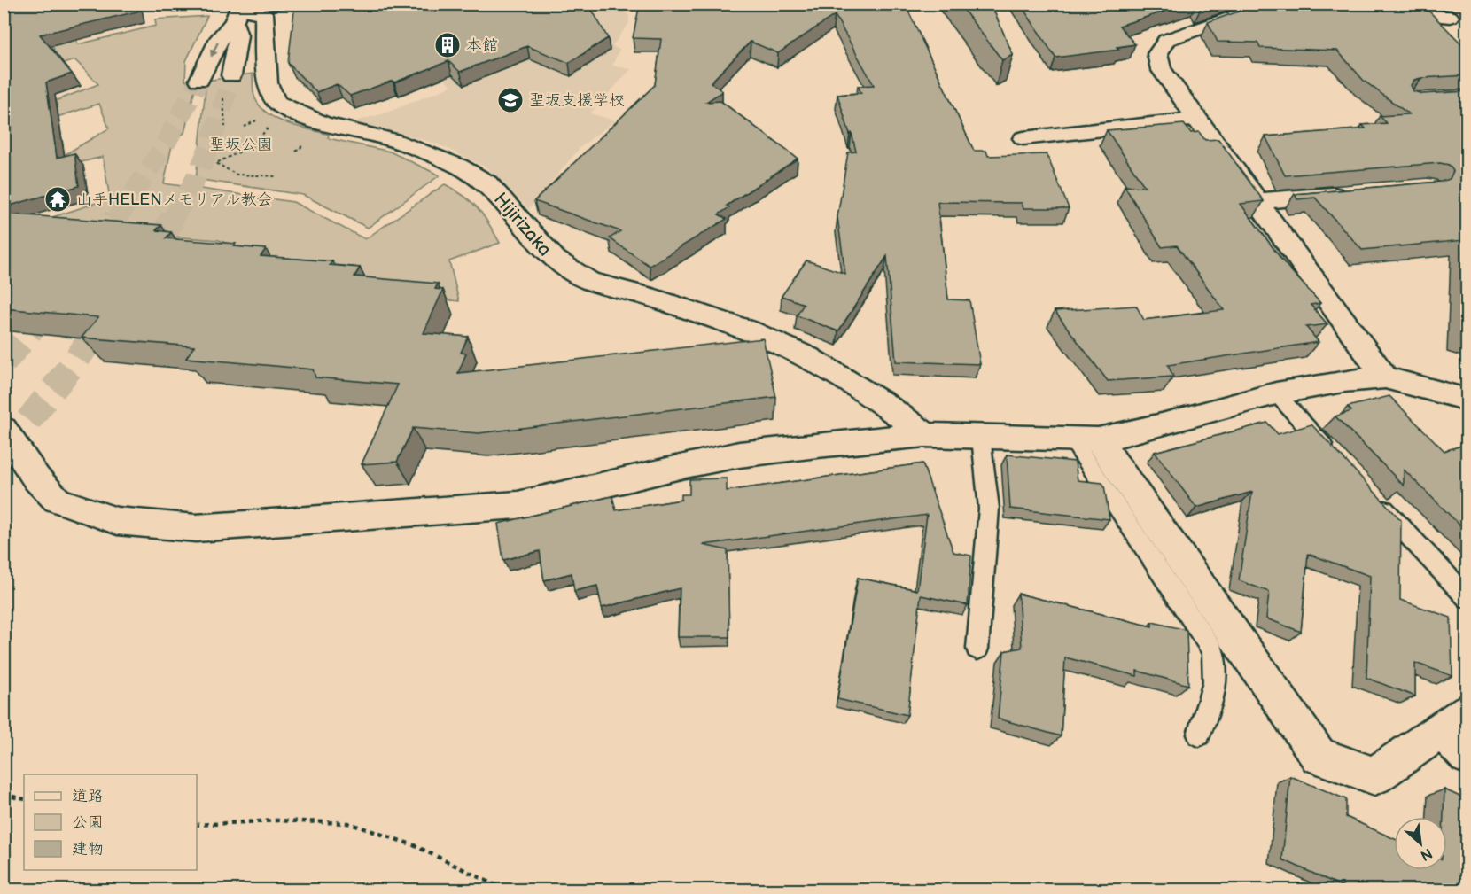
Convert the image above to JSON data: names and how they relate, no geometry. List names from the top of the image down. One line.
{"streets":{"street":["Hijirizaka"]},"parks":["聖坂公園"],"places":{"building":["本館"],"school or university":["聖坂支援学校"],"temple":["山手HELENメモリアル教会"]},"legend":["道路","公園","建物"],"north":"bottom right"}
